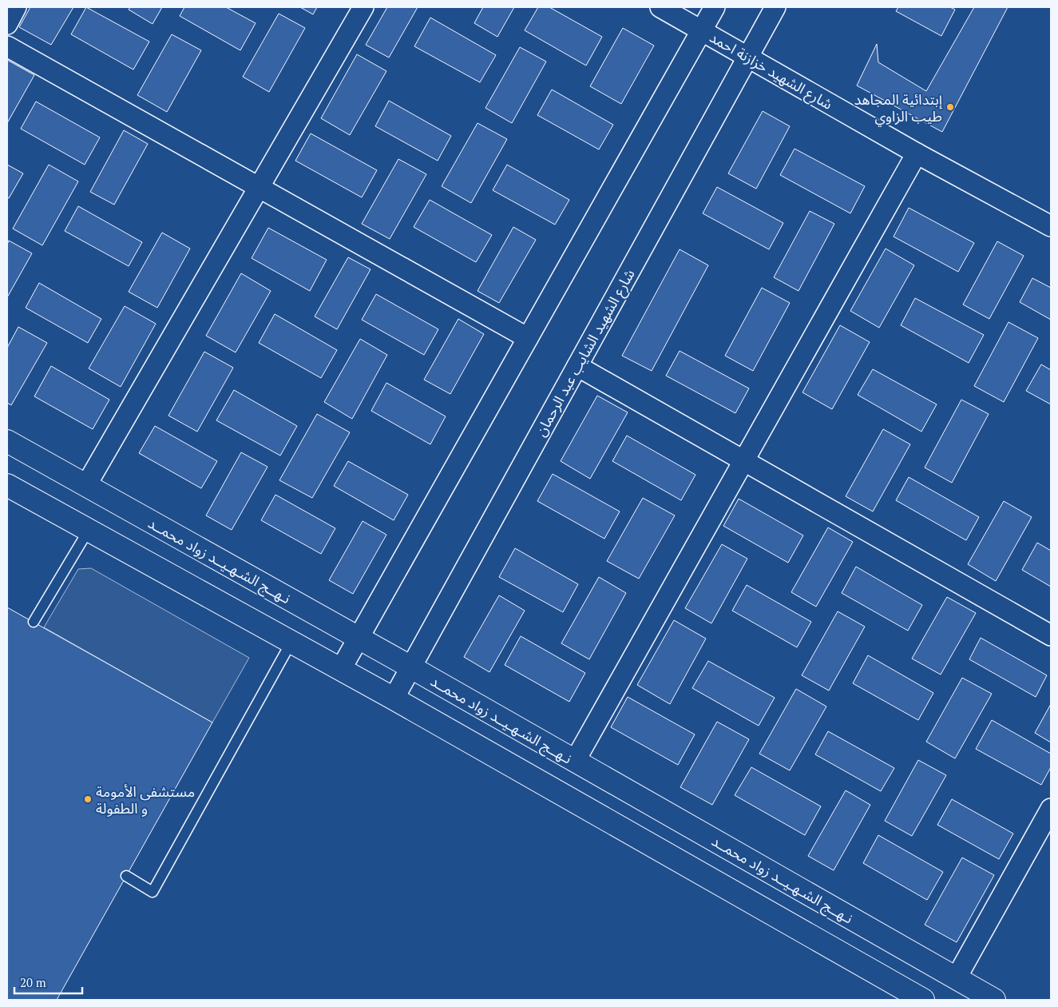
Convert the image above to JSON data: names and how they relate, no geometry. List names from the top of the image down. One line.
{"streets":{"main road":["نـهــج الشـهـيــد زواد محمــد"],"street":["شارع الشهيد خزازنة احمد","شارع الشهيد الشايب عبد الرحمان"]},"crossings":[["شارع الشهيد خزازنة احمد","شارع الشهيد الشايب عبد الرحمان"],["شارع الشهيد الشايب عبد الرحمان","نـهــج الشـهـيــد زواد محمــد"]],"places":["إبتدائية المجاهد طيب الزاوي","مستشفى الأمومة و الطفولة"],"scale_bar":"20 m"}
